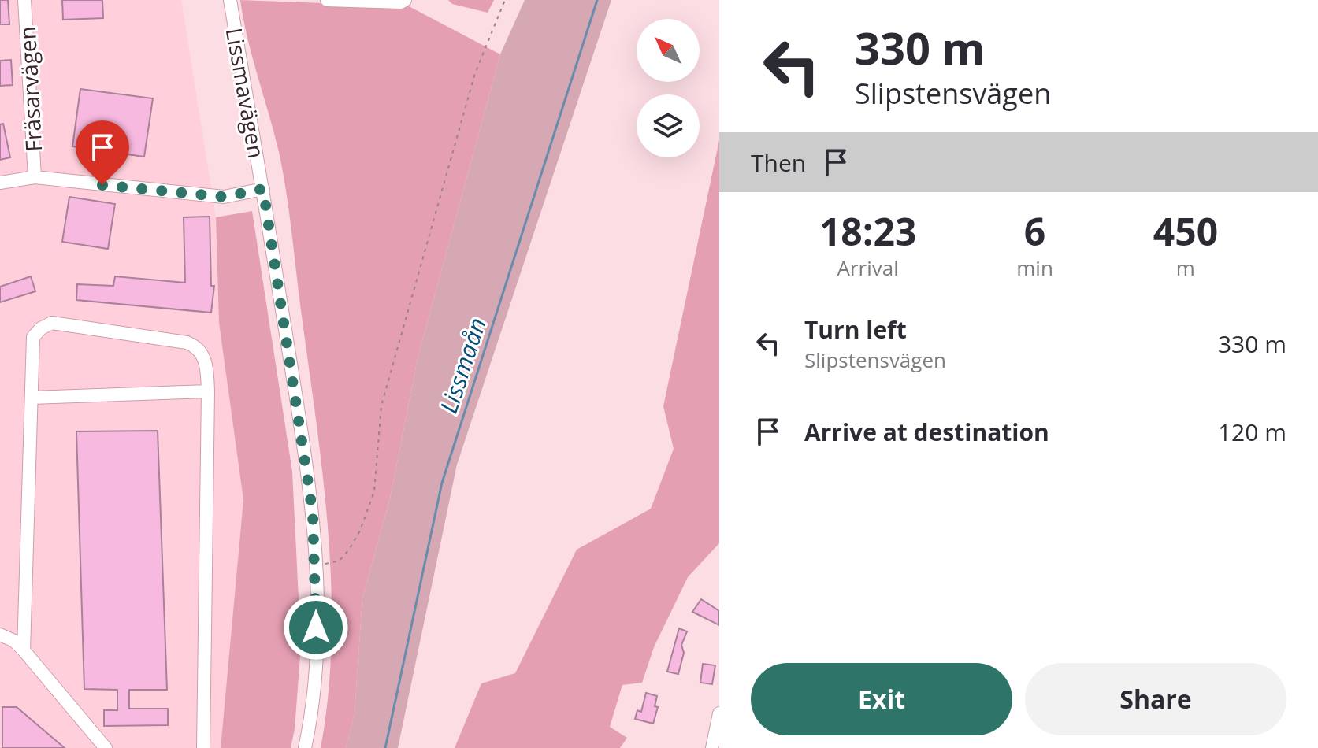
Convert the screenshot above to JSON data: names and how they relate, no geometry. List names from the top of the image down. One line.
{"streets":{"street":["Fräsarvägen","Lissmavägen"]},"water":["Lissmaån"],"north":"top left","page":{"turn":["330 m","Slipstensvägen"],"then":"Then","eta":["18:23","Arrival","6","min","450","m"],"list":[{"name":"Turn left","note":"Slipstensvägen","value":"330 m"},{"name":"Arrive at destination","value":"120 m"}],"buttons":["Exit","Share"]}}
